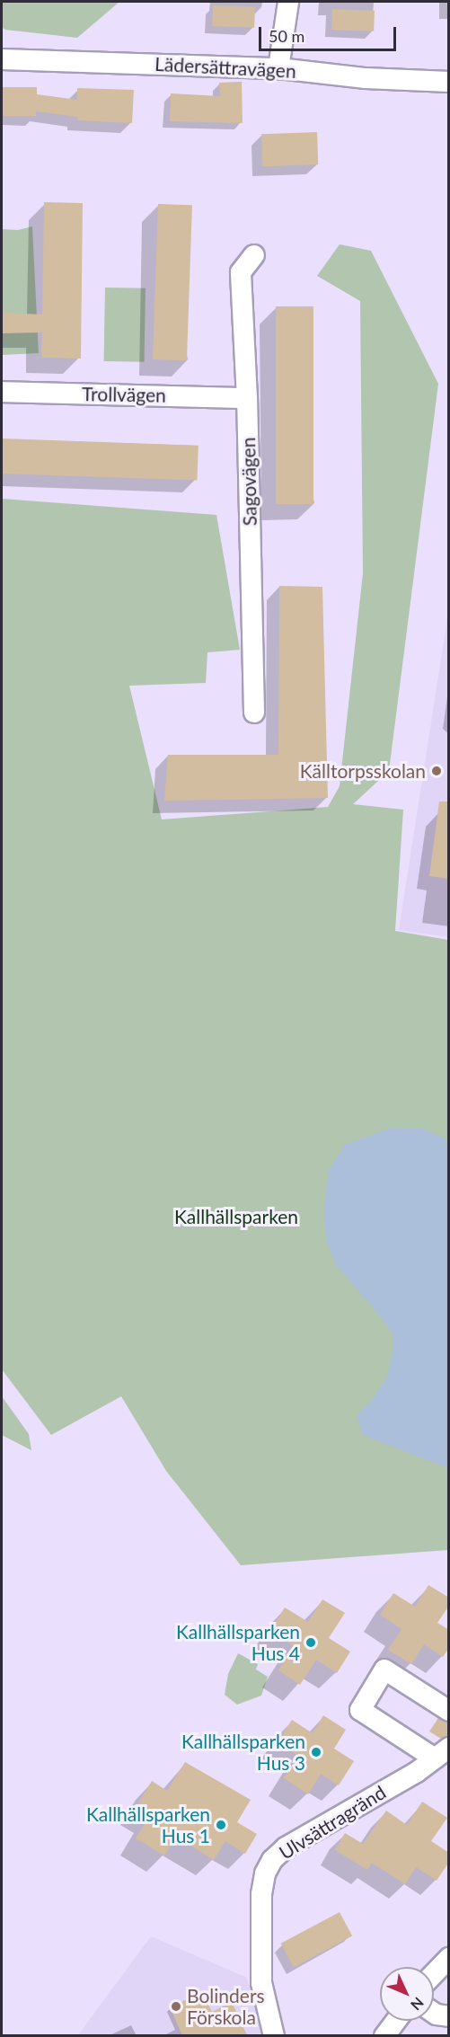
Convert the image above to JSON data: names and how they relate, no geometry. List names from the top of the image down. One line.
{"streets":{"street":["Lädersättravägen","Trollvägen","Sagovägen","Ulvsättragränd"]},"crossings":[["Trollvägen","Sagovägen"]],"parks":["Kallhällsparken"],"places":["Källtorpsskolan","Kallhällsparken Hus 4","Kallhällsparken Hus 3","Kallhällsparken Hus 1","Bolinders Förskola"],"scale_bar":"50 m","north":"bottom right"}
